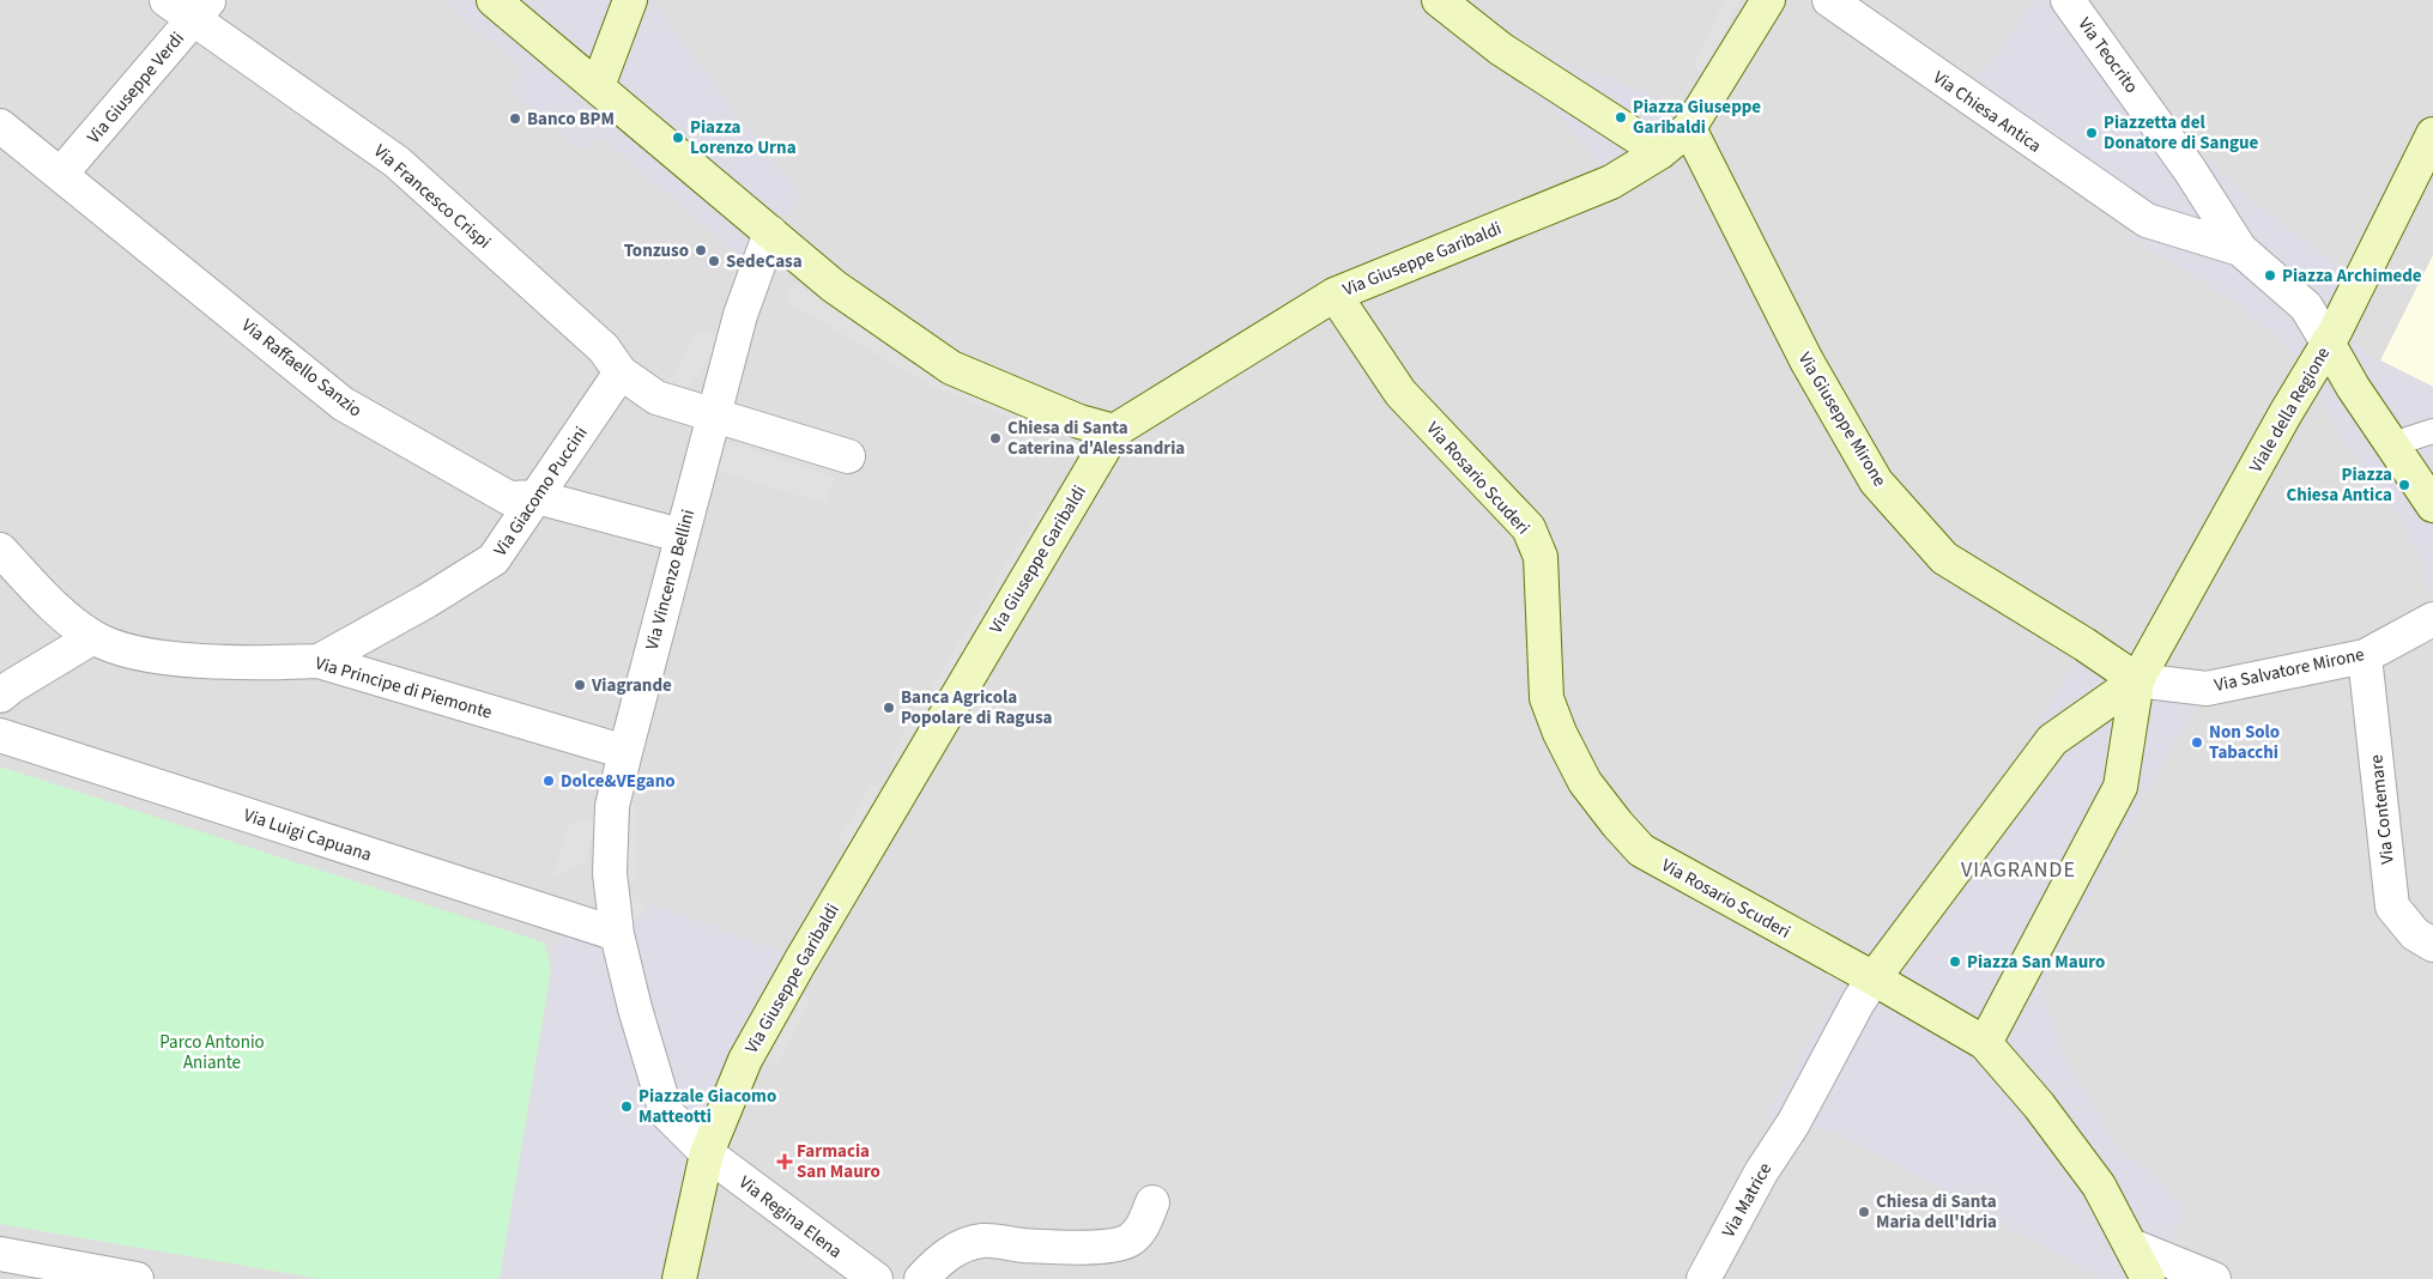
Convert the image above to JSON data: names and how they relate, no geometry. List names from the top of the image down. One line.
{"streets":{"main road":["Via Giuseppe Garibaldi","Viale della Regione","Via Giuseppe Mirone","Via Rosario Scuderi"],"street":["Via Teocrito","Via Giuseppe Verdi","Via Chiesa Antica","Via Francesco Crispi","Via Raffaello Sanzio","Via Giacomo Puccini","Via Vincenzo Bellini","Via Salvatore Mirone","Via Principe di Piemonte","Via Contemare","Via Luigi Capuana","Via Matrice","Via Regina Elena"]},"crossings":[["Via Teocrito","Via Chiesa Antica"],["Via Giuseppe Verdi","Via Francesco Crispi"],["Via Giuseppe Verdi","Via Raffaello Sanzio"],["Via Francesco Crispi","Via Giacomo Puccini"],["Via Francesco Crispi","Via Vincenzo Bellini"],["Via Giuseppe Garibaldi","Via Giuseppe Mirone"],["Via Giuseppe Garibaldi","Via Rosario Scuderi"],["Via Giuseppe Garibaldi","Via Regina Elena"],["Via Raffaello Sanzio","Via Giacomo Puccini"],["Via Raffaello Sanzio","Via Vincenzo Bellini"],["Viale della Regione","Via Giuseppe Mirone"],["Viale della Regione","Via Salvatore Mirone"],["Via Giuseppe Mirone","Via Salvatore Mirone"],["Via Rosario Scuderi","Via Matrice"],["Via Giacomo Puccini","Via Principe di Piemonte"],["Via Vincenzo Bellini","Via Principe di Piemonte"],["Via Vincenzo Bellini","Via Luigi Capuana"],["Via Vincenzo Bellini","Via Regina Elena"],["Via Salvatore Mirone","Via Contemare"],["Via Luigi Capuana","Via Regina Elena"]],"districts":["VIAGRANDE"],"parks":["Parco Antonio Aniante"],"places":{"other":["Piazza Giuseppe Garibaldi","Banco BPM","Piazzetta del Donatore di Sangue","Piazza Lorenzo Urna","Tonzuso","SedeCasa","Piazza Archimede","Chiesa di Santa Caterina d'Alessandria","Piazza Chiesa Antica","Viagrande","Banca Agricola Popolare di Ragusa","Non Solo Tabacchi","Dolce&VEgano","Piazza San Mauro","Piazzale Giacomo Matteotti","Chiesa di Santa Maria dell'Idria"],"health":["Farmacia San Mauro"]}}
